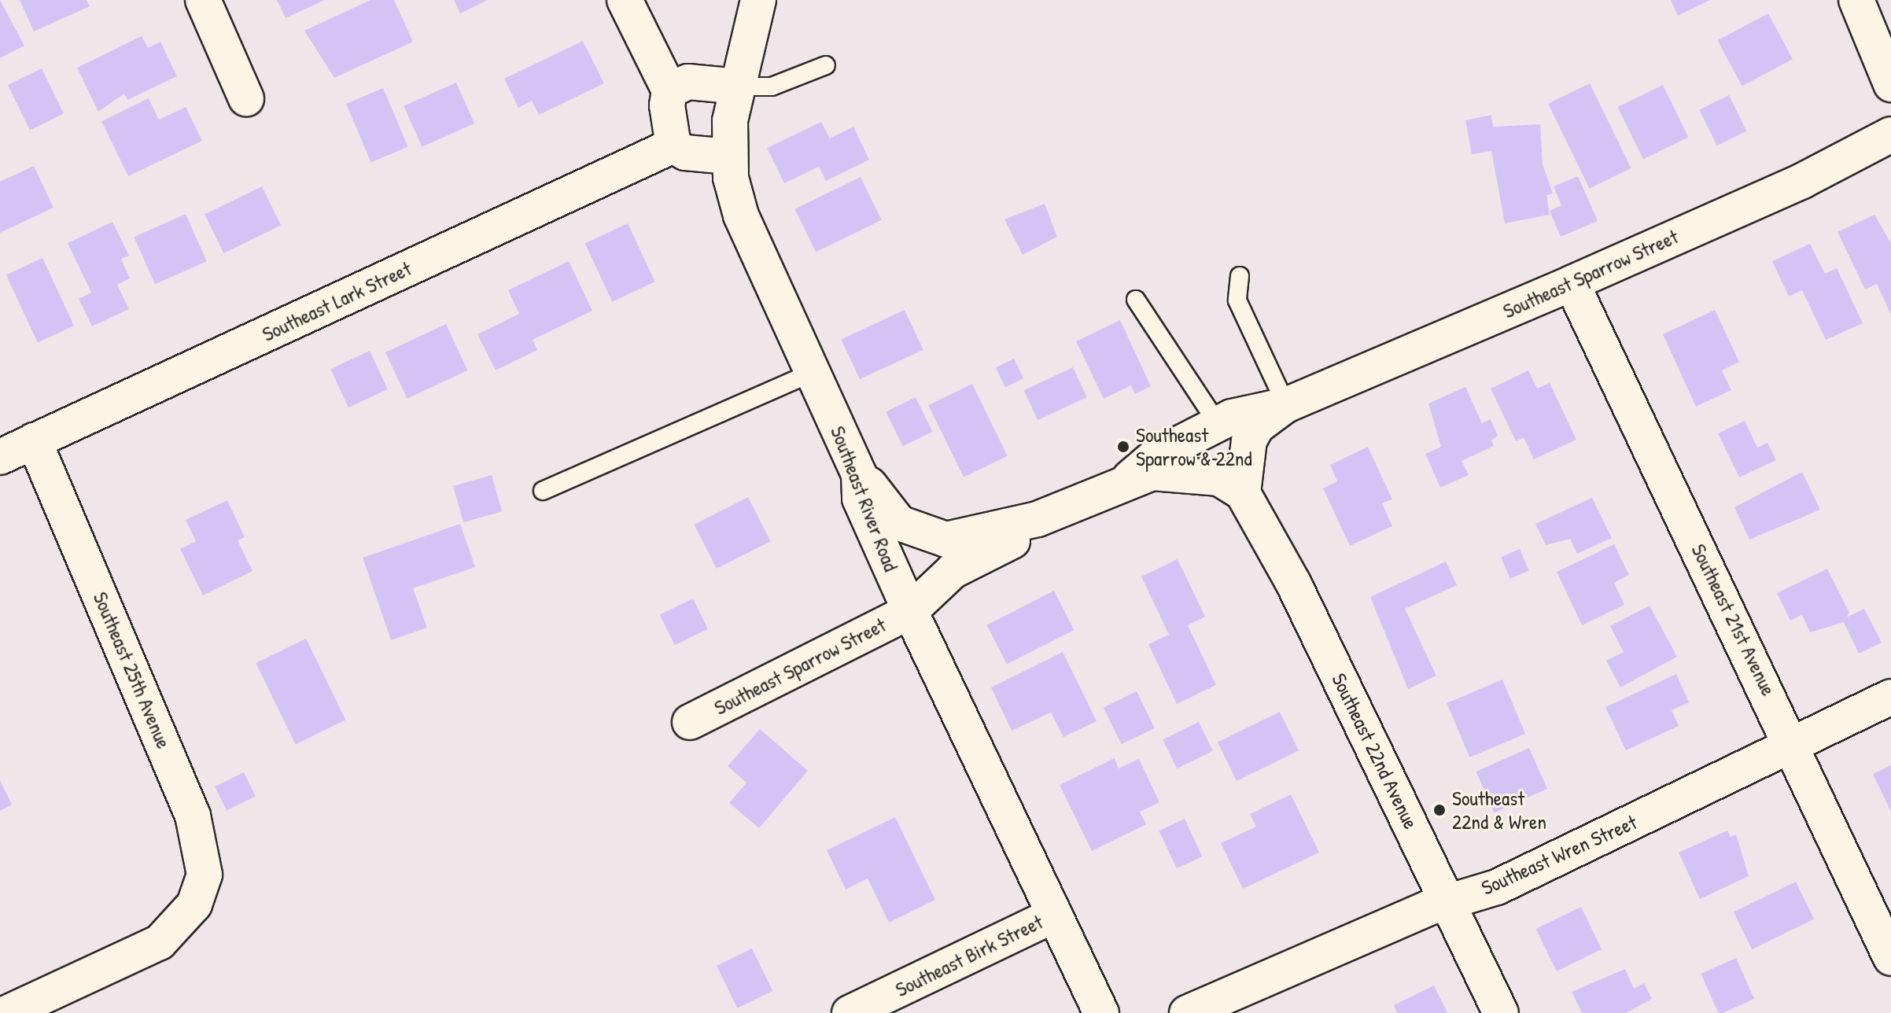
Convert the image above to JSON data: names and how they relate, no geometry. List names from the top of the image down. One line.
{"streets":{"street":["Southeast Sparrow Street","Southeast Lark Street","Southeast River Road","Southeast 21st Avenue","Southeast 25th Avenue","Southeast 22nd Avenue","Southeast Wren Street","Southeast Birk Street"]},"crossings":[["Southeast Sparrow Street","Southeast River Road"],["Southeast Sparrow Street","Southeast 21st Avenue"],["Southeast Sparrow Street","Southeast 22nd Avenue"],["Southeast Lark Street","Southeast 25th Avenue"],["Southeast River Road","Southeast Birk Street"],["Southeast 21st Avenue","Southeast Wren Street"],["Southeast 22nd Avenue","Southeast Wren Street"]],"places":["Southeast Sparrow & 22nd","Southeast 22nd & Wren"]}
